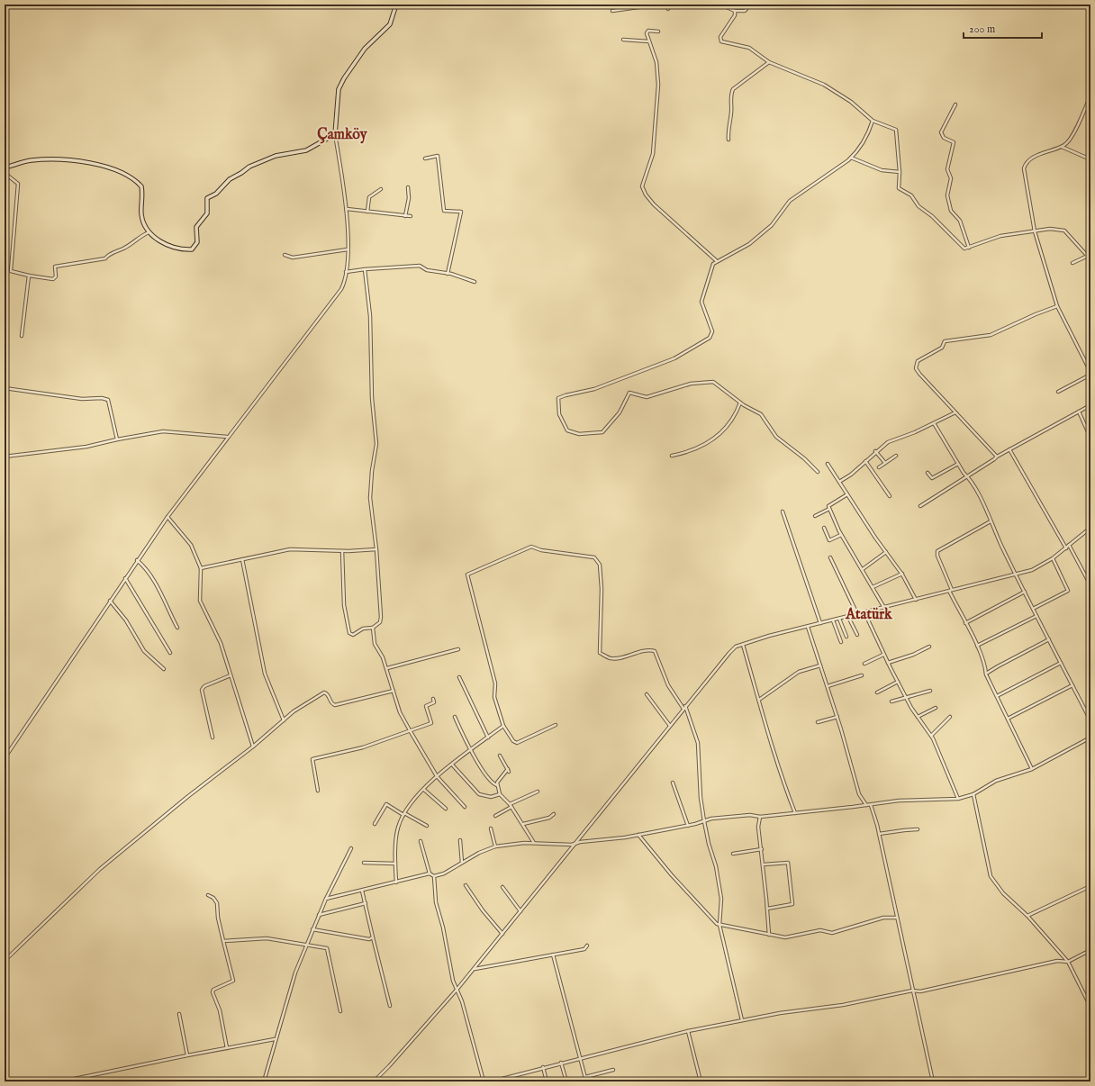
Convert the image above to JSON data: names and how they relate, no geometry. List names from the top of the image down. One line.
{"districts":["Çamköy","Atatürk"],"scale_bar":"200 m"}
